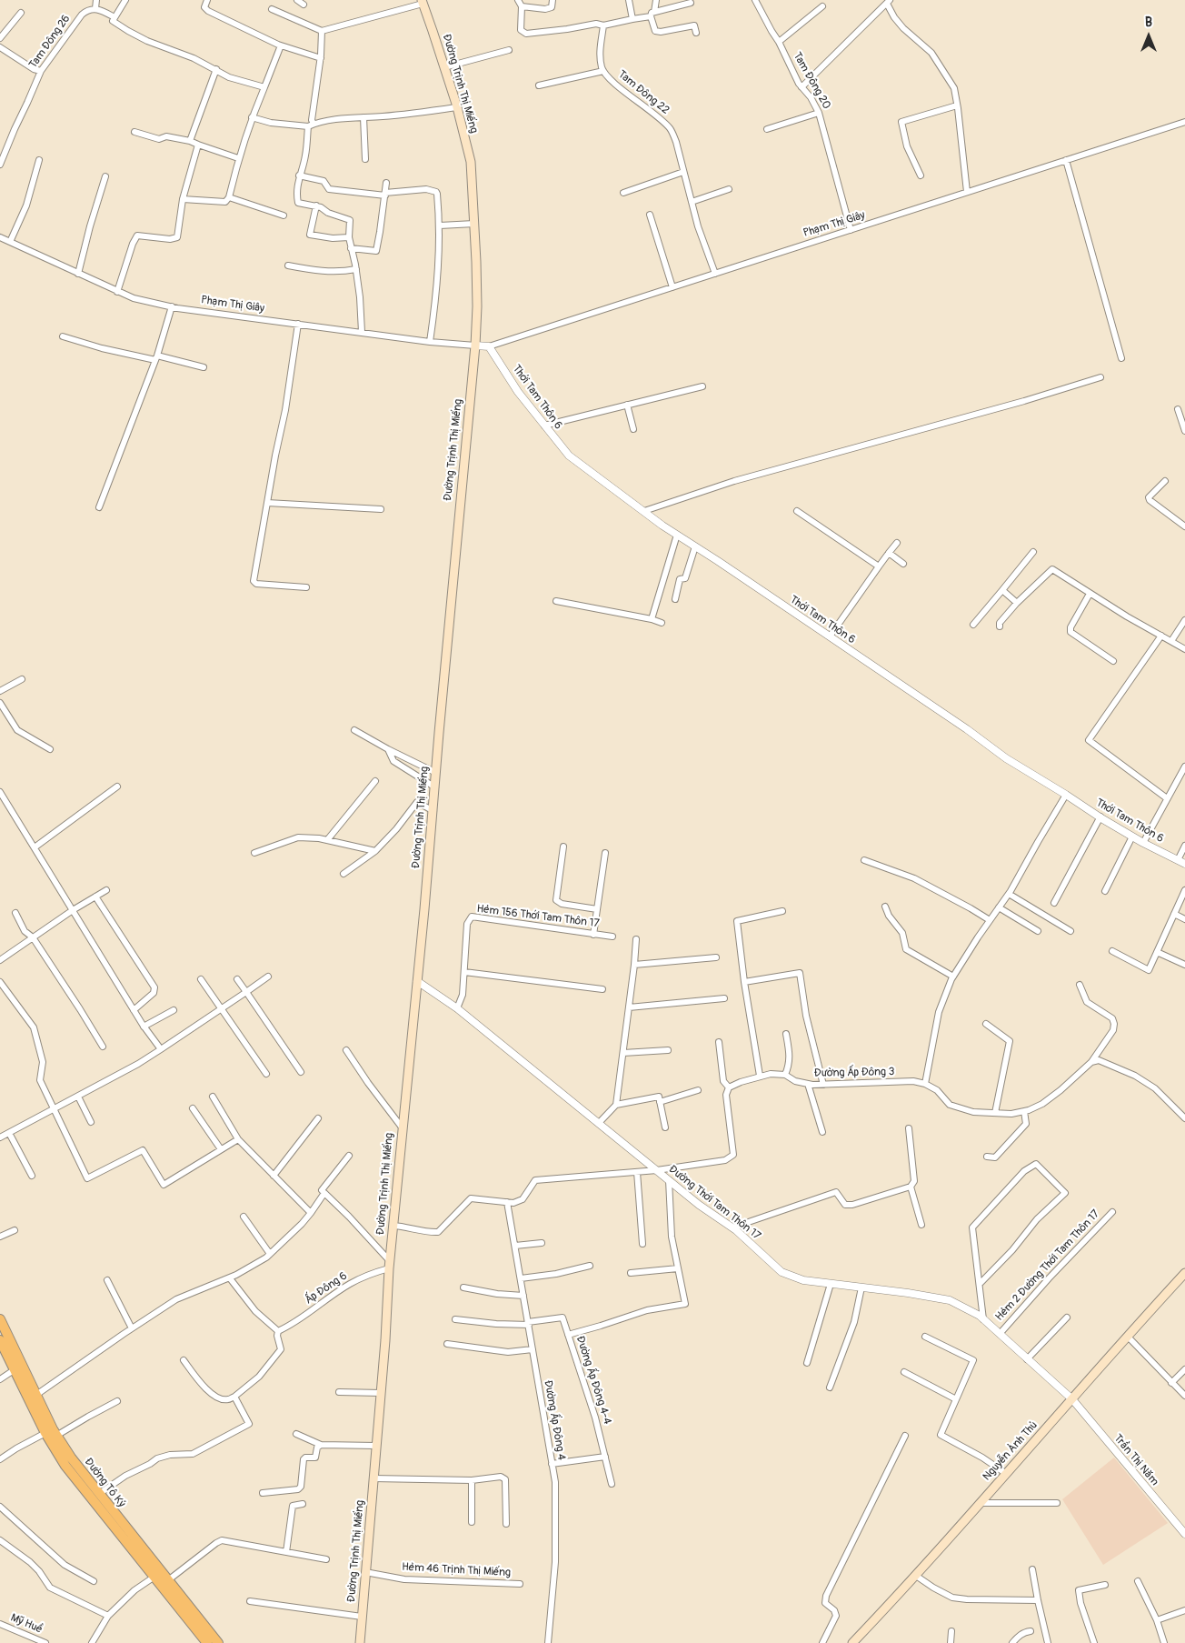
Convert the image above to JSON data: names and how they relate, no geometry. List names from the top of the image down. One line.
{"streets":{"main road":["Đường Trịnh Thị Miếng","Nguyễn Ảnh Thủ","Đường Tô Ký"],"street":["Tam Đông 26","Tam Đông 20","Tam Đông 22","Phạm Thị Giây","Thới Tam Thôn 6","Hẻm 156 Thới Tam Thôn 17","Đường Ấp Đông 3","Đường Thới Tam Thôn 17","Hẻm 2 Đường Thới Tam Thôn 17","Ấp Đông 6","Đường Ấp Đông 4-4","Đường Ấp Đông 4","Trần Thị Năm","Hẻm 46 Trịnh Thị Miếng","Mỹ Huề"]},"crossings":[["Tam Đông 20","Phạm Thị Giây"],["Đường Trịnh Thị Miếng","Phạm Thị Giây"],["Đường Trịnh Thị Miếng","Đường Thới Tam Thôn 17"],["Đường Trịnh Thị Miếng","Ấp Đông 6"],["Đường Trịnh Thị Miếng","Hẻm 46 Trịnh Thị Miếng"],["Tam Đông 22","Phạm Thị Giây"],["Phạm Thị Giây","Thới Tam Thôn 6"],["Hẻm 156 Thới Tam Thôn 17","Đường Thới Tam Thôn 17"],["Đường Thới Tam Thôn 17","Hẻm 2 Đường Thới Tam Thôn 17"],["Đường Thới Tam Thôn 17","Nguyễn Ảnh Thủ"],["Đường Thới Tam Thôn 17","Trần Thị Năm"],["Đường Ấp Đông 4-4","Đường Ấp Đông 4"],["Nguyễn Ảnh Thủ","Trần Thị Năm"]],"north":"top"}
